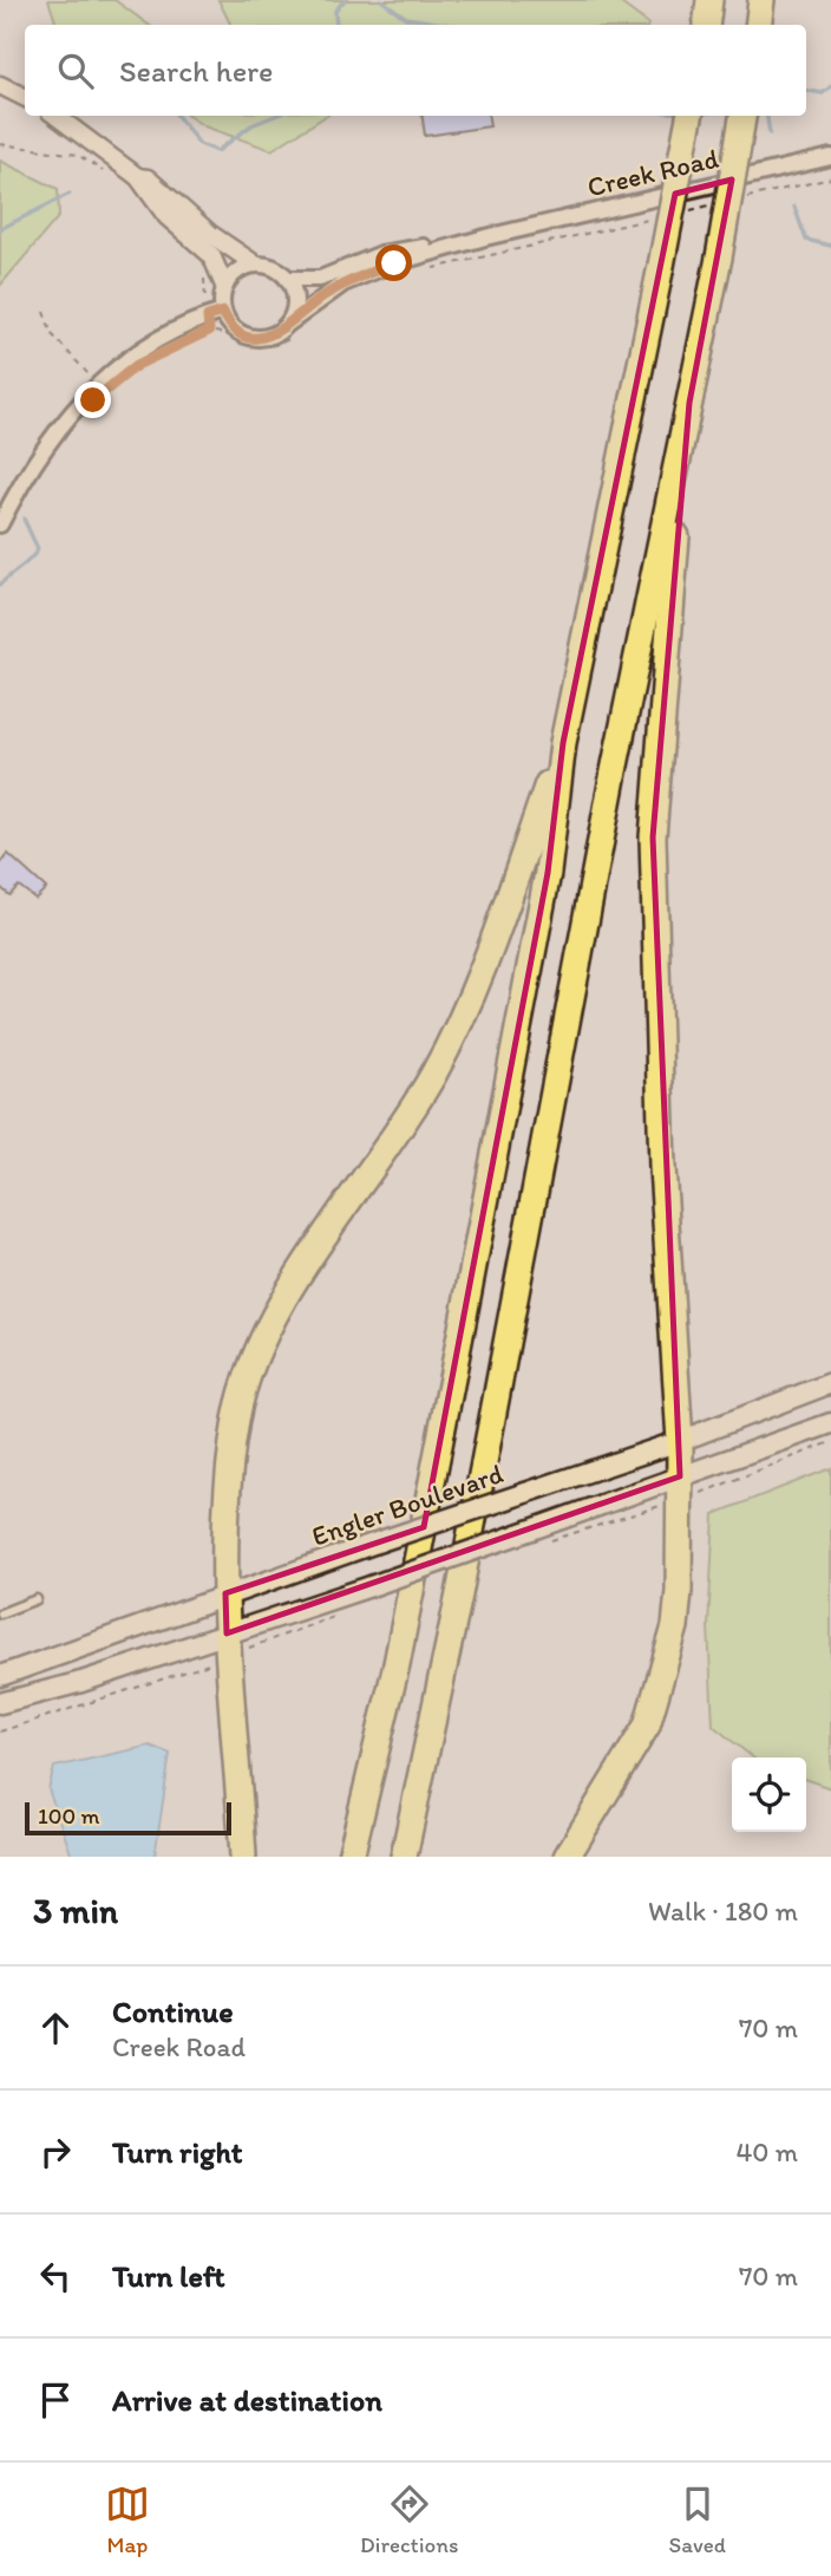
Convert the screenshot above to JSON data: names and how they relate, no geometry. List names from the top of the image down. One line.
{"streets":{"main road":["Engler Boulevard"],"street":["Creek Road"]},"scale_bar":"100 m","page":{"search":"Search here","scale":"100 m","heading":["3 min","Walk · 180 m"],"list":[["Continue","Creek Road","70 m"],["Turn right","40 m"],["Turn left","70 m"],"Arrive at destination"],"nav":["Map","Directions","Saved"]}}
